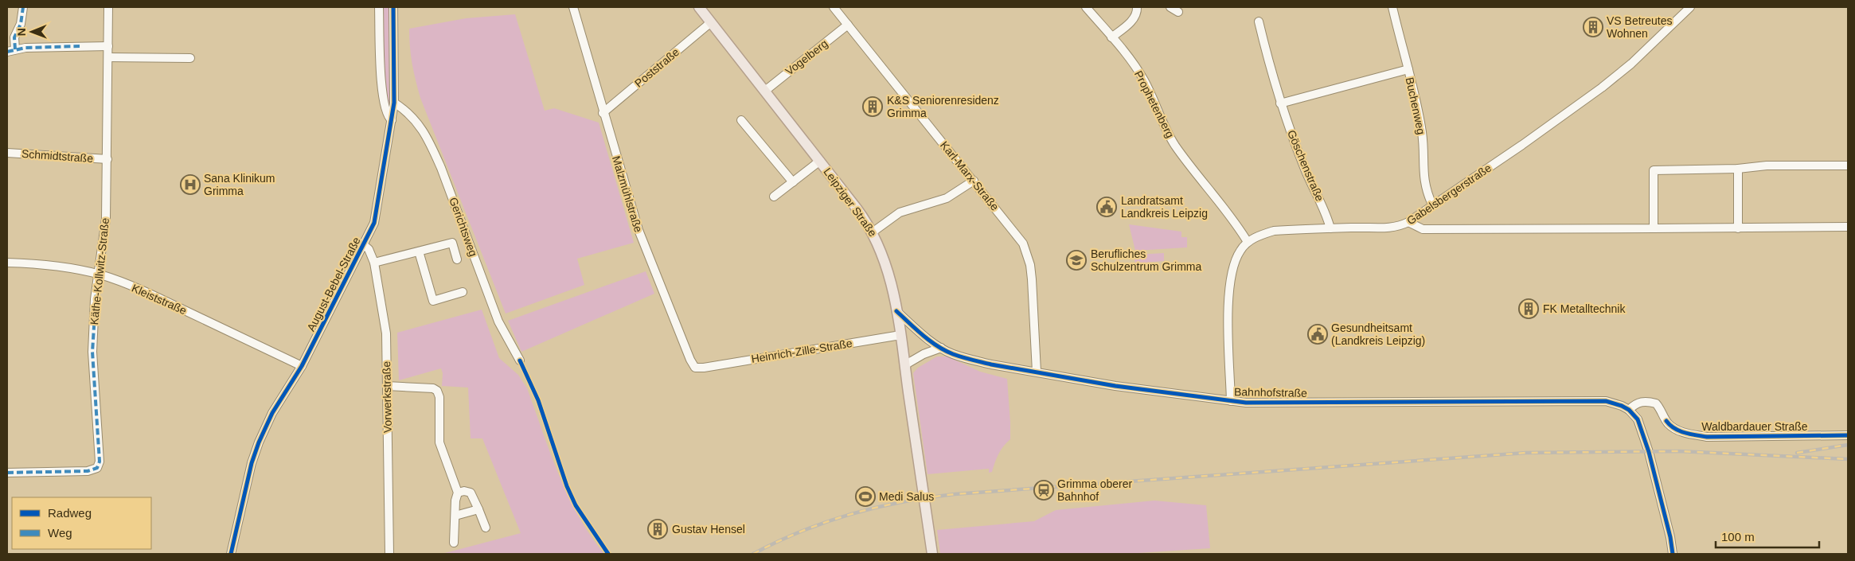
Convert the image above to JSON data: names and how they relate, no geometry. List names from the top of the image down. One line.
{"streets":{"main road":["Leipziger Straße"],"street":["Vogelberg","Poststraße","Prophetenberg","Buchenweg","Schmidtstraße","Göschenstraße","Karl-Marx-Straße","Malzmühlstraße","Gabelsbergerstraße","Gerichtsweg","Käthe-Kollwitz-Straße","August-Bebel-Straße","Kleiststraße","Heinrich-Zille-Straße","Bahnhofstraße","Vorwerkstraße","Waldbardauer Straße"]},"crossings":[["Vogelberg","Karl-Marx-Straße"],["Vogelberg","Leipziger Straße"],["Poststraße","Malzmühlstraße"],["Poststraße","Leipziger Straße"],["Prophetenberg","Gabelsbergerstraße"],["Buchenweg","Gabelsbergerstraße"],["Schmidtstraße","Käthe-Kollwitz-Straße"],["Göschenstraße","Gabelsbergerstraße"],["Karl-Marx-Straße","Bahnhofstraße"],["Malzmühlstraße","Heinrich-Zille-Straße"],["Gabelsbergerstraße","Bahnhofstraße"],["Leipziger Straße","Heinrich-Zille-Straße"],["Leipziger Straße","Bahnhofstraße"],["Gerichtsweg","August-Bebel-Straße"],["Käthe-Kollwitz-Straße","Kleiststraße"],["August-Bebel-Straße","Kleiststraße"],["August-Bebel-Straße","Vorwerkstraße"],["Bahnhofstraße","Waldbardauer Straße"]],"places":{"building":["VS Betreutes Wohnen","K&S Seniorenresidenz Grimma","FK Metalltechnik","Gustav Hensel"],"hospital":["Sana Klinikum Grimma"],"public building":["Landratsamt Landkreis Leipzig","Gesundheitsamt (Landkreis Leipzig)"],"school or university":["Berufliches Schulzentrum Grimma"],"station":["Grimma oberer Bahnhof"],"sports":["Medi Salus"]},"legend":["Radweg","Weg"],"scale_bar":"100 m","north":"left"}
